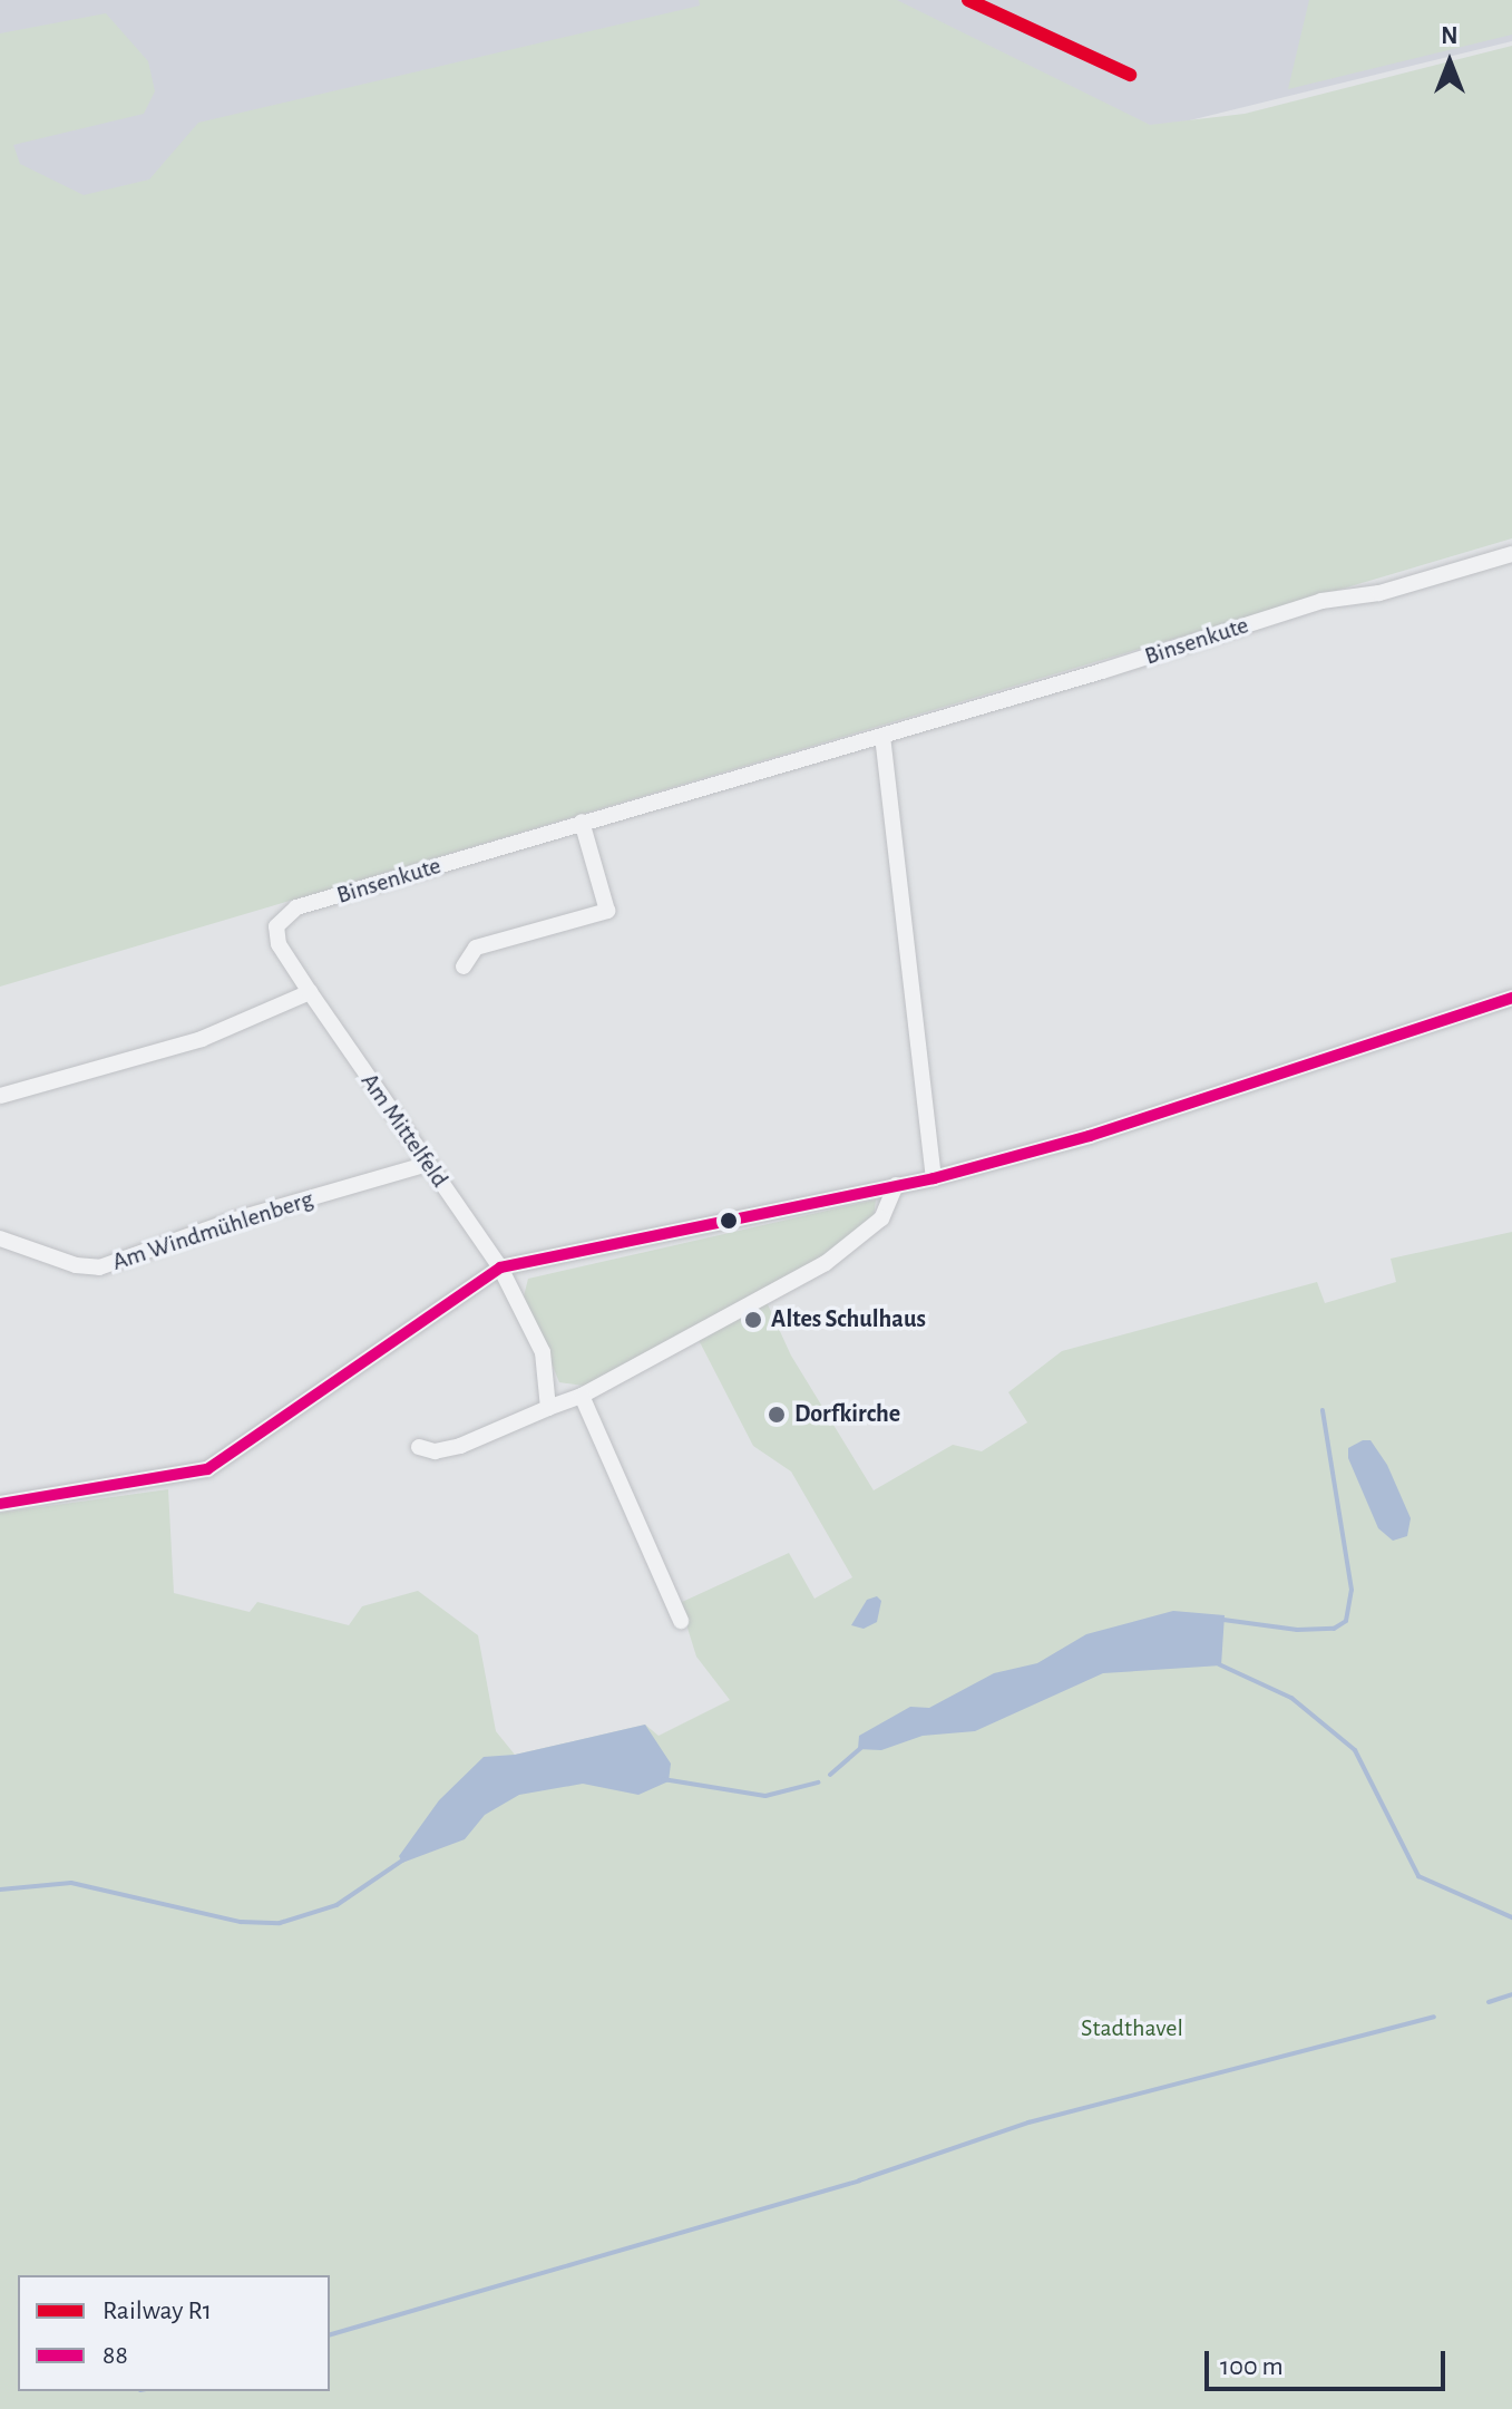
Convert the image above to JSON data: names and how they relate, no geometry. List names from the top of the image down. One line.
{"streets":{"street":["Binsenkute","Am Mittelfeld","Am Windmühlenberg"]},"crossings":[["Binsenkute","Am Mittelfeld"],["Am Mittelfeld","Am Windmühlenberg"]],"parks":["Stadthavel"],"places":["Altes Schulhaus","Dorfkirche"],"lines":["rail line R1","transit line 88"],"legend":["Railway R1","88"],"scale_bar":"100 m","north":"top"}
